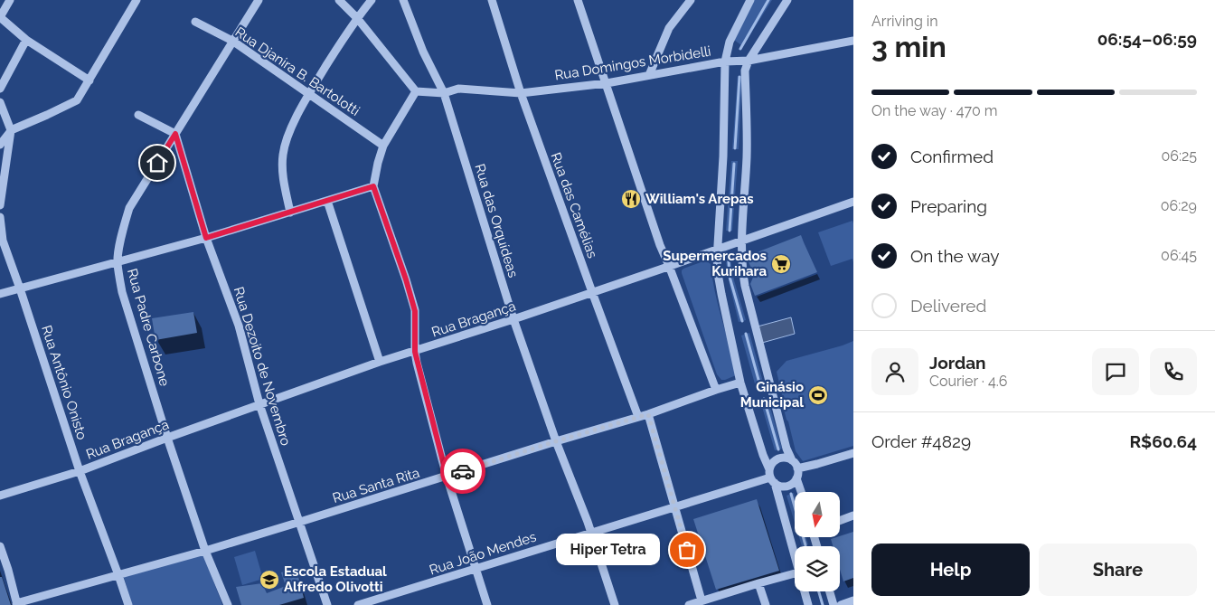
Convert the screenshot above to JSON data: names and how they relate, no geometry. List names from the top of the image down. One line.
{"streets":{"street":["Rua Domingos Morbidelli","Rua Djanira B. Bartolotti","Rua das Camélias","Rua das Orquídeas","Rua Bragança","Rua Padre Carbone","Rua Dezoito de Novembro","Rua Antônio Onisto","Rua Santa Rita","Rua João Mendes"]},"crossings":[["Rua Domingos Morbidelli","Rua das Camélias"],["Rua Domingos Morbidelli","Rua das Orquídeas"],["Rua Djanira B. Bartolotti","Rua Padre Carbone"],["Rua das Camélias","Rua Bragança"],["Rua das Camélias","Rua Santa Rita"],["Rua das Orquídeas","Rua Bragança"],["Rua das Orquídeas","Rua Santa Rita"],["Rua das Orquídeas","Rua João Mendes"],["Rua Bragança","Rua Padre Carbone"],["Rua Bragança","Rua Dezoito de Novembro"],["Rua Bragança","Rua Antônio Onisto"],["Rua Padre Carbone","Rua Dezoito de Novembro"],["Rua Padre Carbone","Rua Santa Rita"],["Rua Dezoito de Novembro","Rua Santa Rita"],["Rua Antônio Onisto","Rua Santa Rita"]],"places":{"restaurant":["William's Arepas"],"supermarket":["Supermercados Kurihara"],"sports":["Ginásio Municipal"],"other":["Hiper Tetra"],"school or university":["Escola Estadual Alfredo Olivotti"]},"north":"bottom","page":{"heading":["3 min","Arriving in","06:54–06:59"],"panel":["Jordan","Courier · 4.6","Order #4829","R$60.64"],"bar":"On the way · 470 m","list":[["Confirmed","06:25"],["Preparing","06:29"],["On the way","06:45"],"Delivered"],"bubble":"Hiper Tetra","buttons":["Help","Share"]}}
